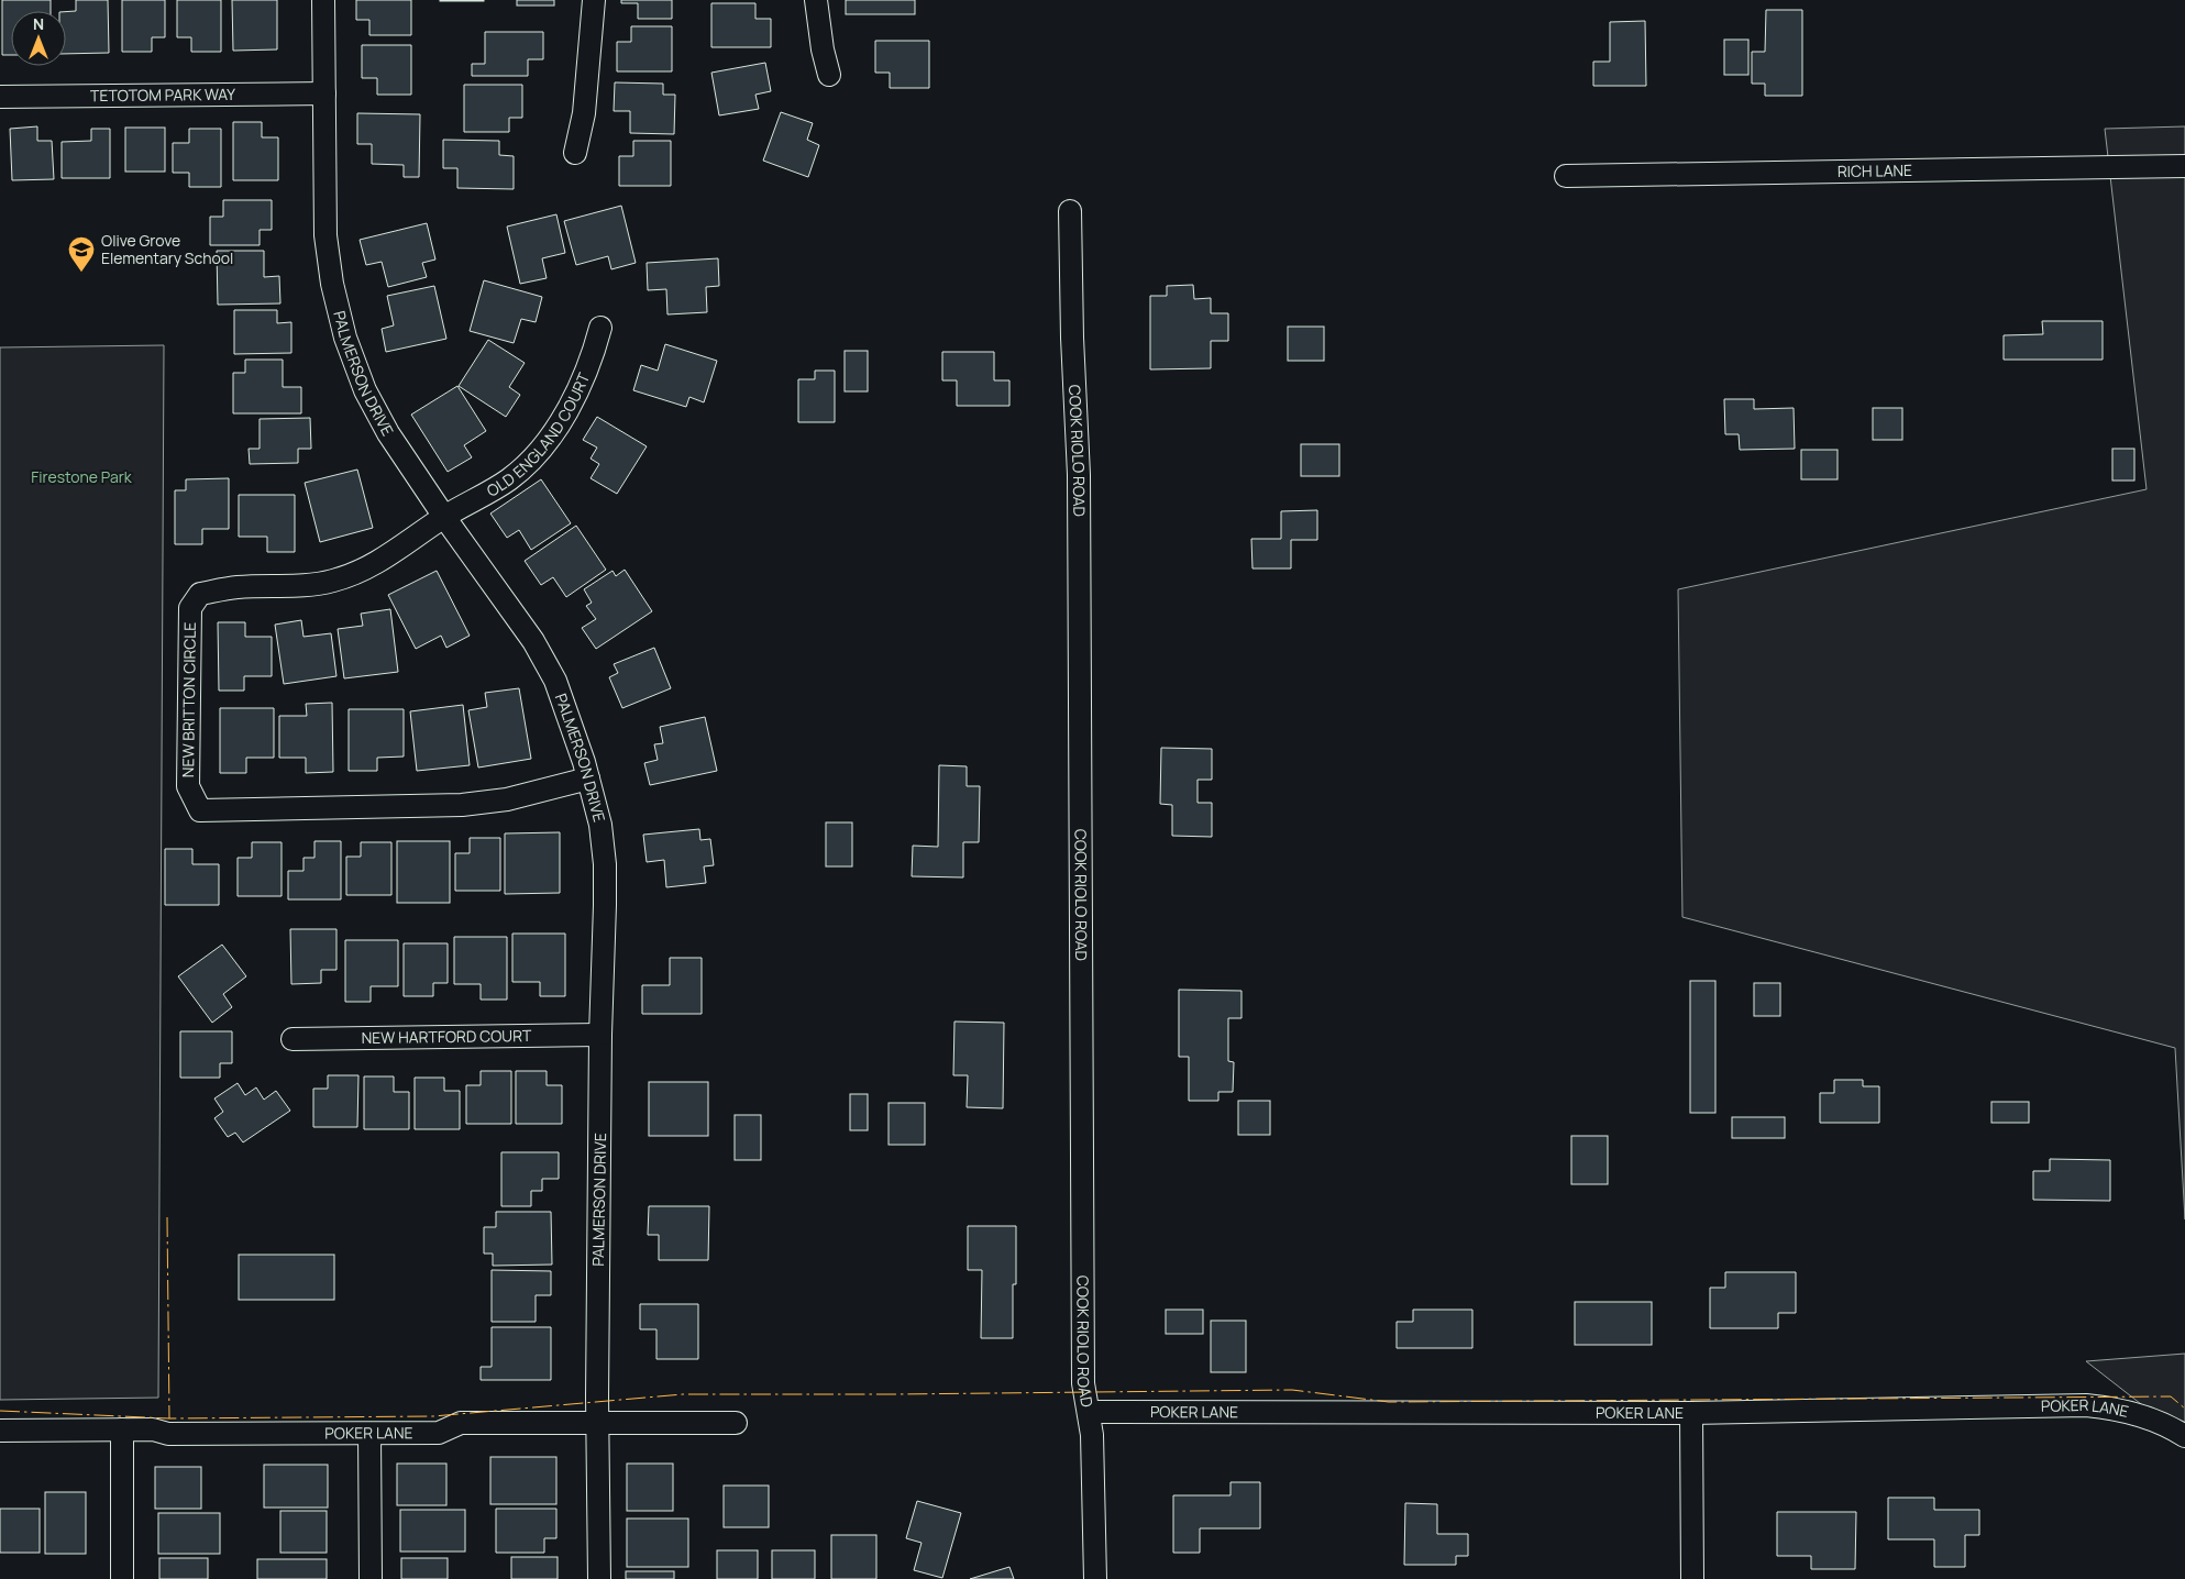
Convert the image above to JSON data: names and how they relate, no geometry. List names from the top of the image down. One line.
{"streets":{"street":["TETOTOM PARK WAY","RICH LANE","PALMERSON DRIVE","OLD ENGLAND COURT","COOK RIOLO ROAD","NEW BRITTON CIRCLE","NEW HARTFORD COURT","POKER LANE"]},"crossings":[["TETOTOM PARK WAY","PALMERSON DRIVE"],["PALMERSON DRIVE","OLD ENGLAND COURT"],["PALMERSON DRIVE","NEW BRITTON CIRCLE"],["PALMERSON DRIVE","NEW HARTFORD COURT"],["PALMERSON DRIVE","POKER LANE"],["OLD ENGLAND COURT","NEW BRITTON CIRCLE"],["COOK RIOLO ROAD","POKER LANE"]],"parks":["Firestone Park"],"places":{"school or university":["Olive Grove Elementary School"]},"north":"top"}
